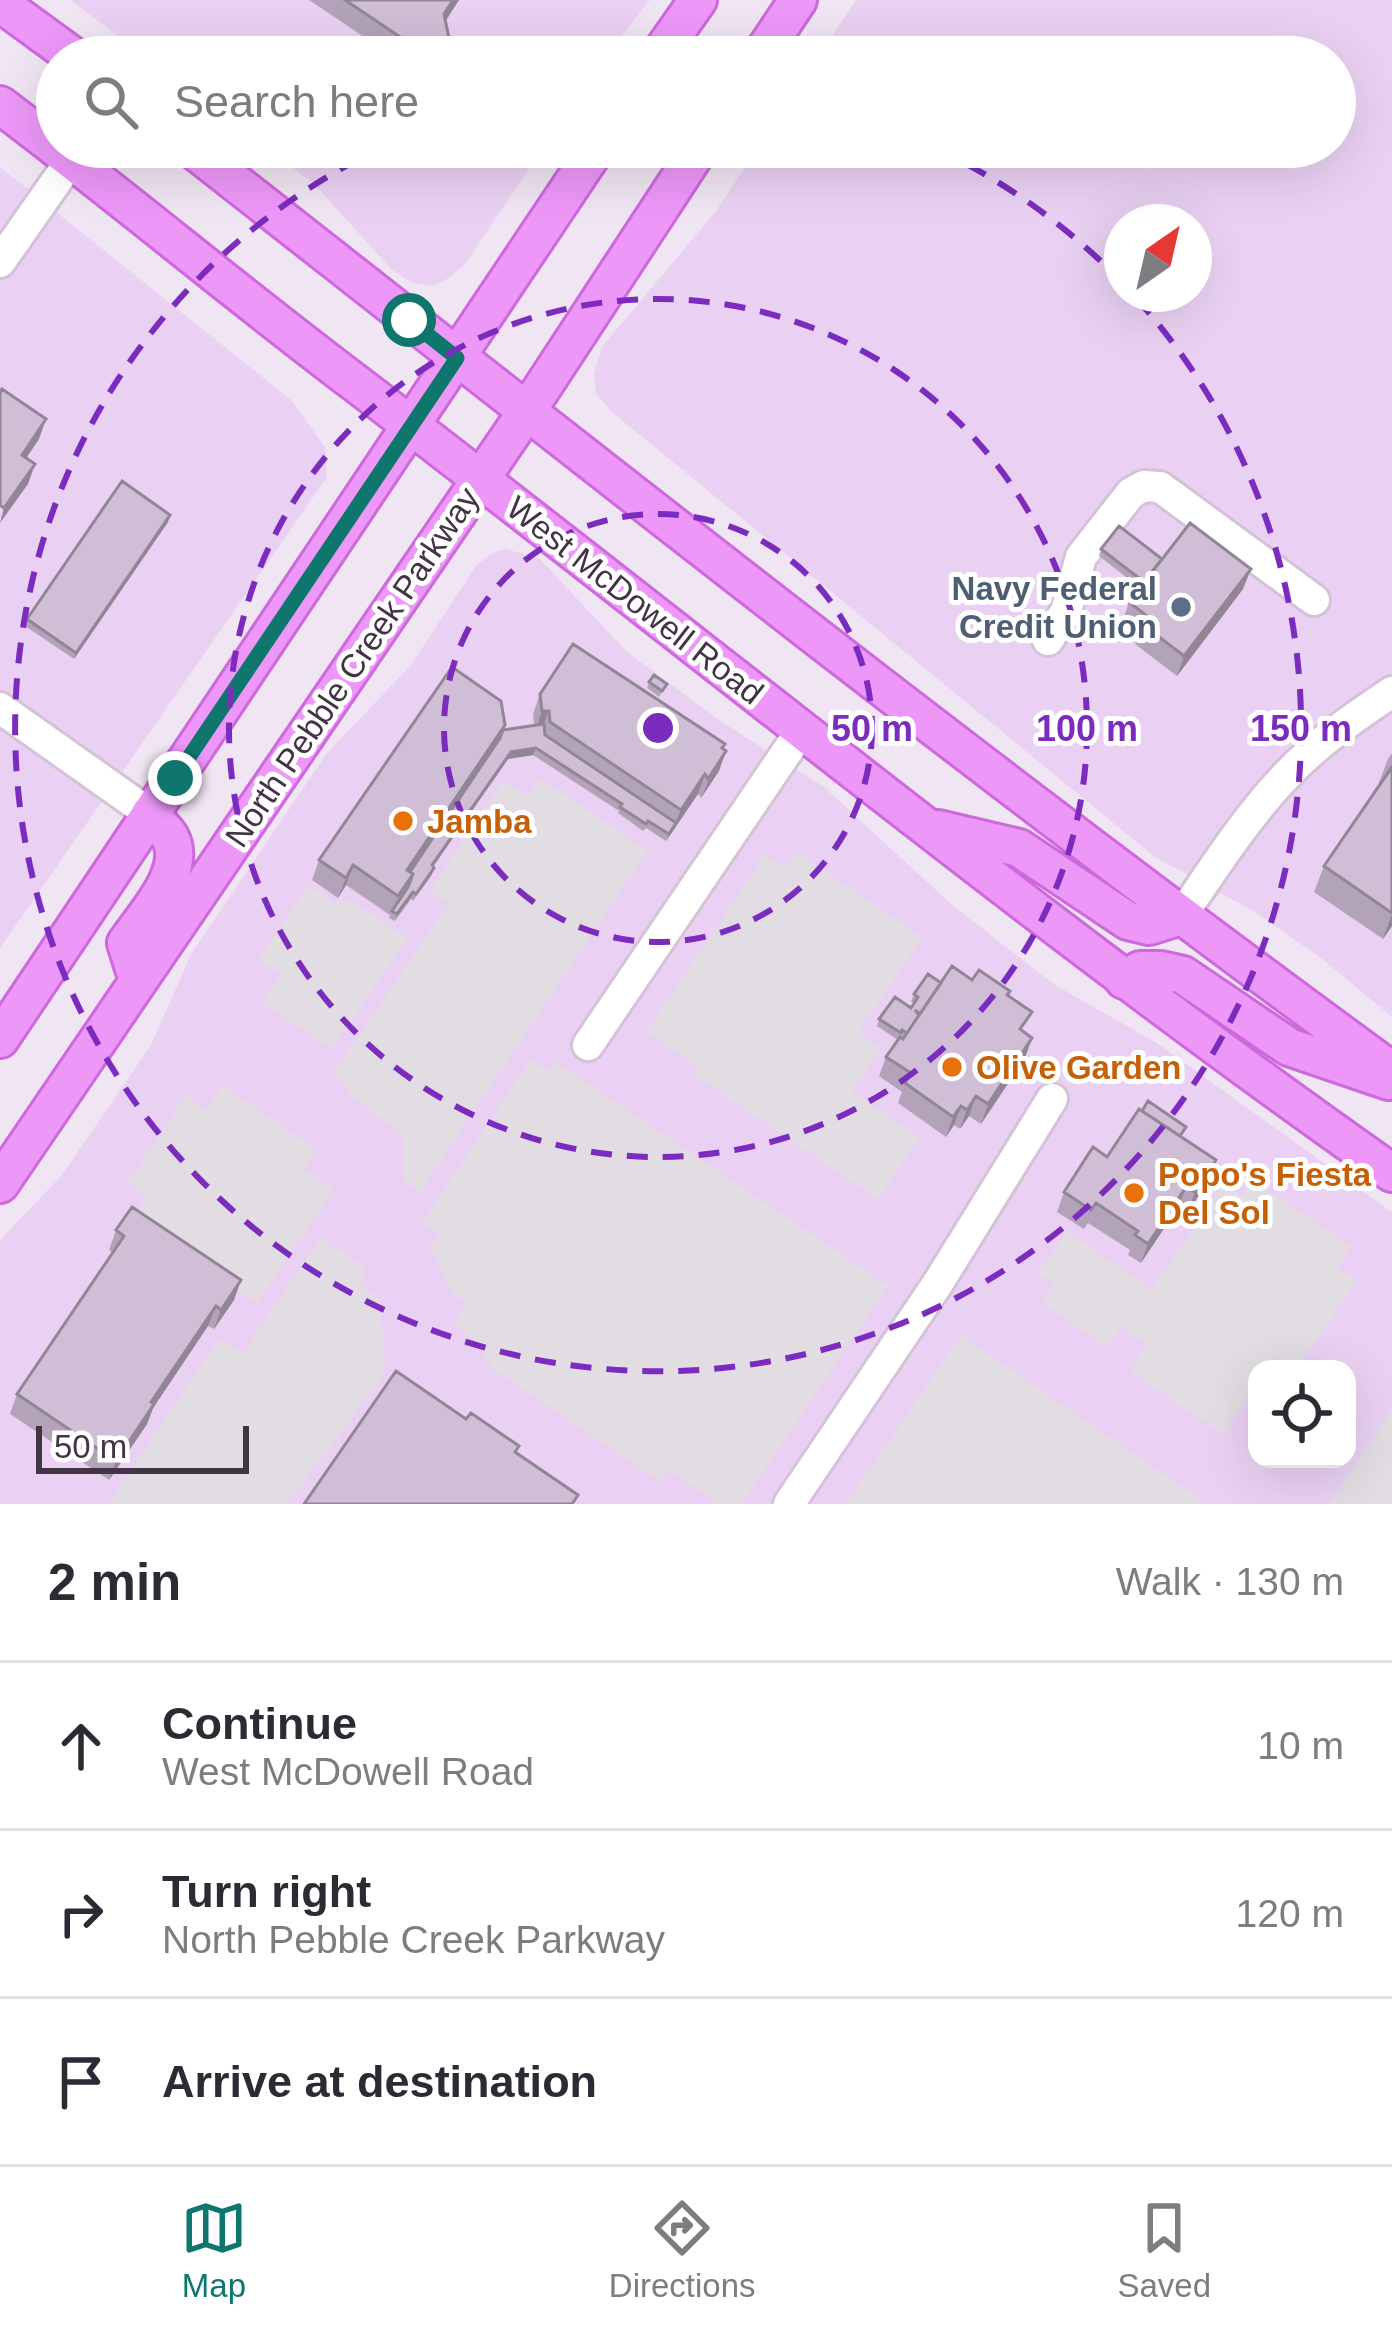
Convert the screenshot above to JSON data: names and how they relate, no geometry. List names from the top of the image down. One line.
{"streets":{"main road":["West McDowell Road","North Pebble Creek Parkway"]},"crossings":[["West McDowell Road","North Pebble Creek Parkway"]],"places":["Navy Federal Credit Union","Jamba","Olive Garden","Popo's Fiesta Del Sol"],"scale_bar":"50 m","north":"top right","page":{"search":"Search here","scale":"50 m","heading":["2 min","Walk · 130 m"],"list":[["Continue","West McDowell Road","10 m"],["Turn right","North Pebble Creek Parkway","120 m"],"Arrive at destination"],"nav":["Map","Directions","Saved"]},"rings":["50 m","100 m","150 m"]}
